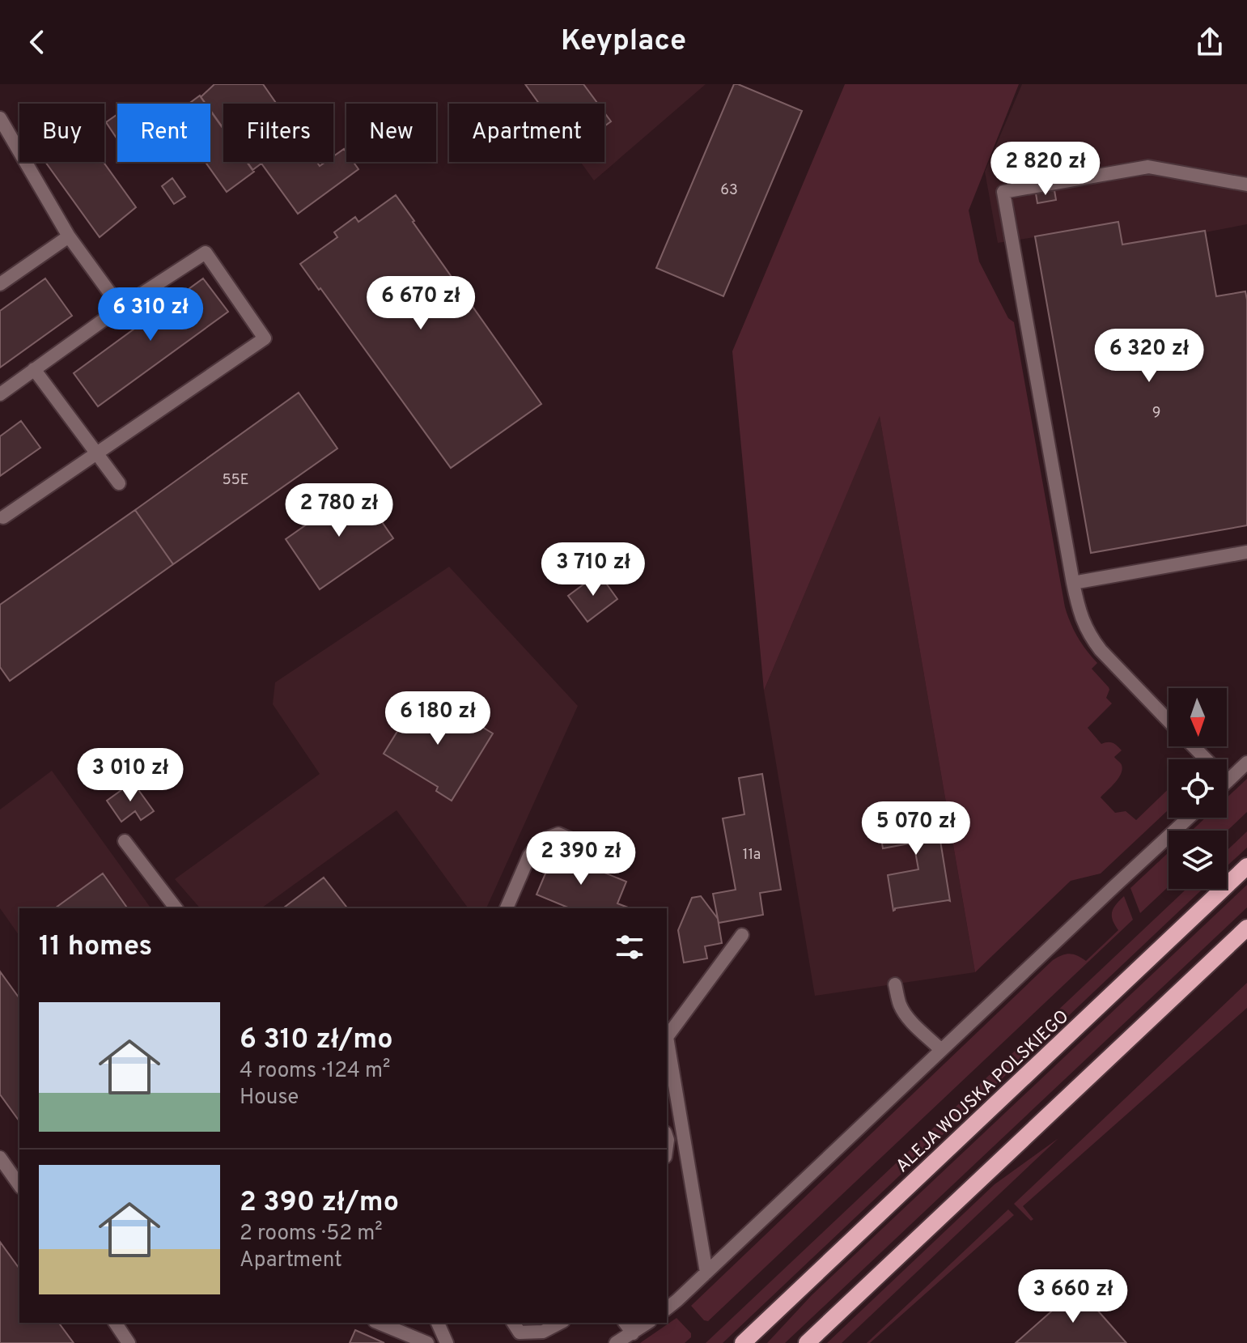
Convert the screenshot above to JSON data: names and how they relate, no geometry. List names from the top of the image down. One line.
{"streets":{"main road":["ALEJA WOJSKA POLSKIEGO"]},"house_numbers":["63","9","55E","11a"],"north":"bottom","page":{"header":"Keyplace","chip":["Buy","Rent","Filters","New","Apartment"],"price":["2 820 zł","6 670 zł","6 310 zł","6 320 zł","2 780 zł","3 710 zł","6 180 zł","3 010 zł","5 070 zł","2 390 zł","3 660 zł"],"heading":"11 homes","list":[{"name":"6 310 zł/mo","note":"4 rooms · 124 m² · House"},{"name":"2 390 zł/mo","note":"2 rooms · 52 m² · Apartment"}]}}
